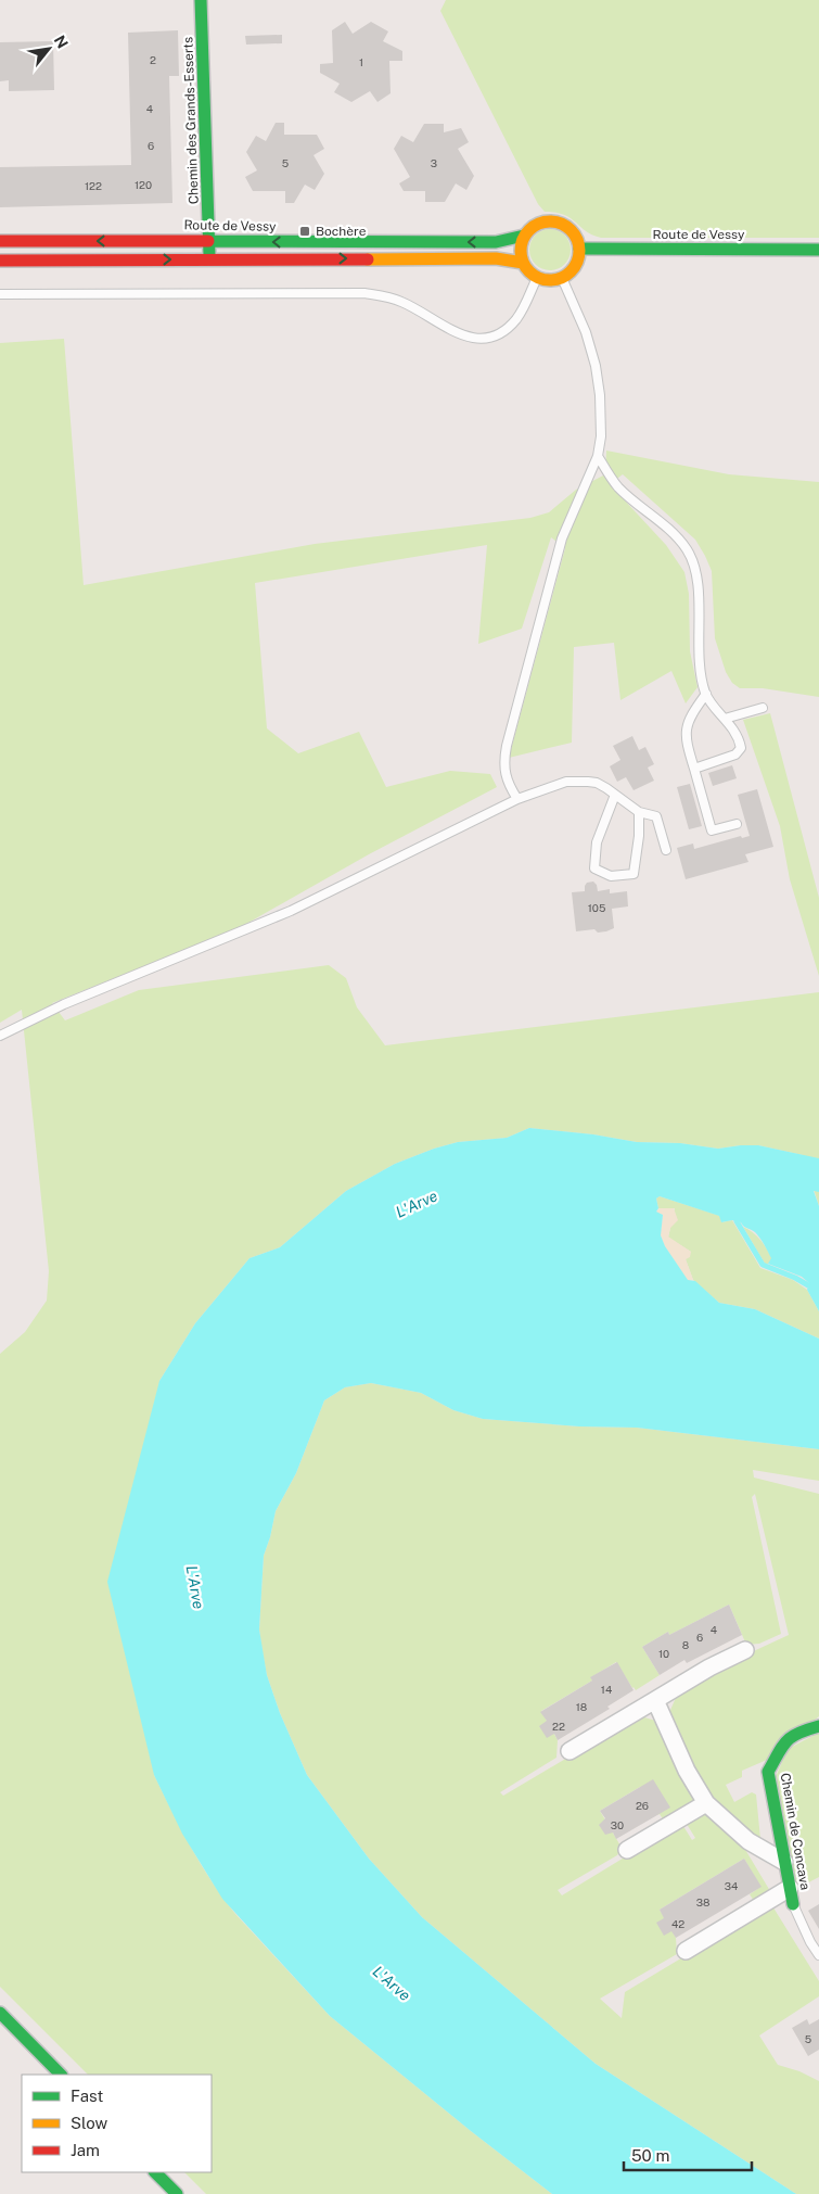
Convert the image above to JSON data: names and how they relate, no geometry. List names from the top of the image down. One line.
{"streets":{"street":["Chemin des Grands-Esserts","Route de Vessy","Chemin de Concava"]},"crossings":[["Chemin des Grands-Esserts","Route de Vessy"]],"water":["L'Arve"],"places":{"transit":["Bochère"]},"house_numbers":["2","1","4","6","5","3","120","122","105","4","6","8","10","14","18","22","26","30","34","38","42","5"],"legend":["Fast","Slow","Jam"],"scale_bar":"50 m","north":"top right"}
